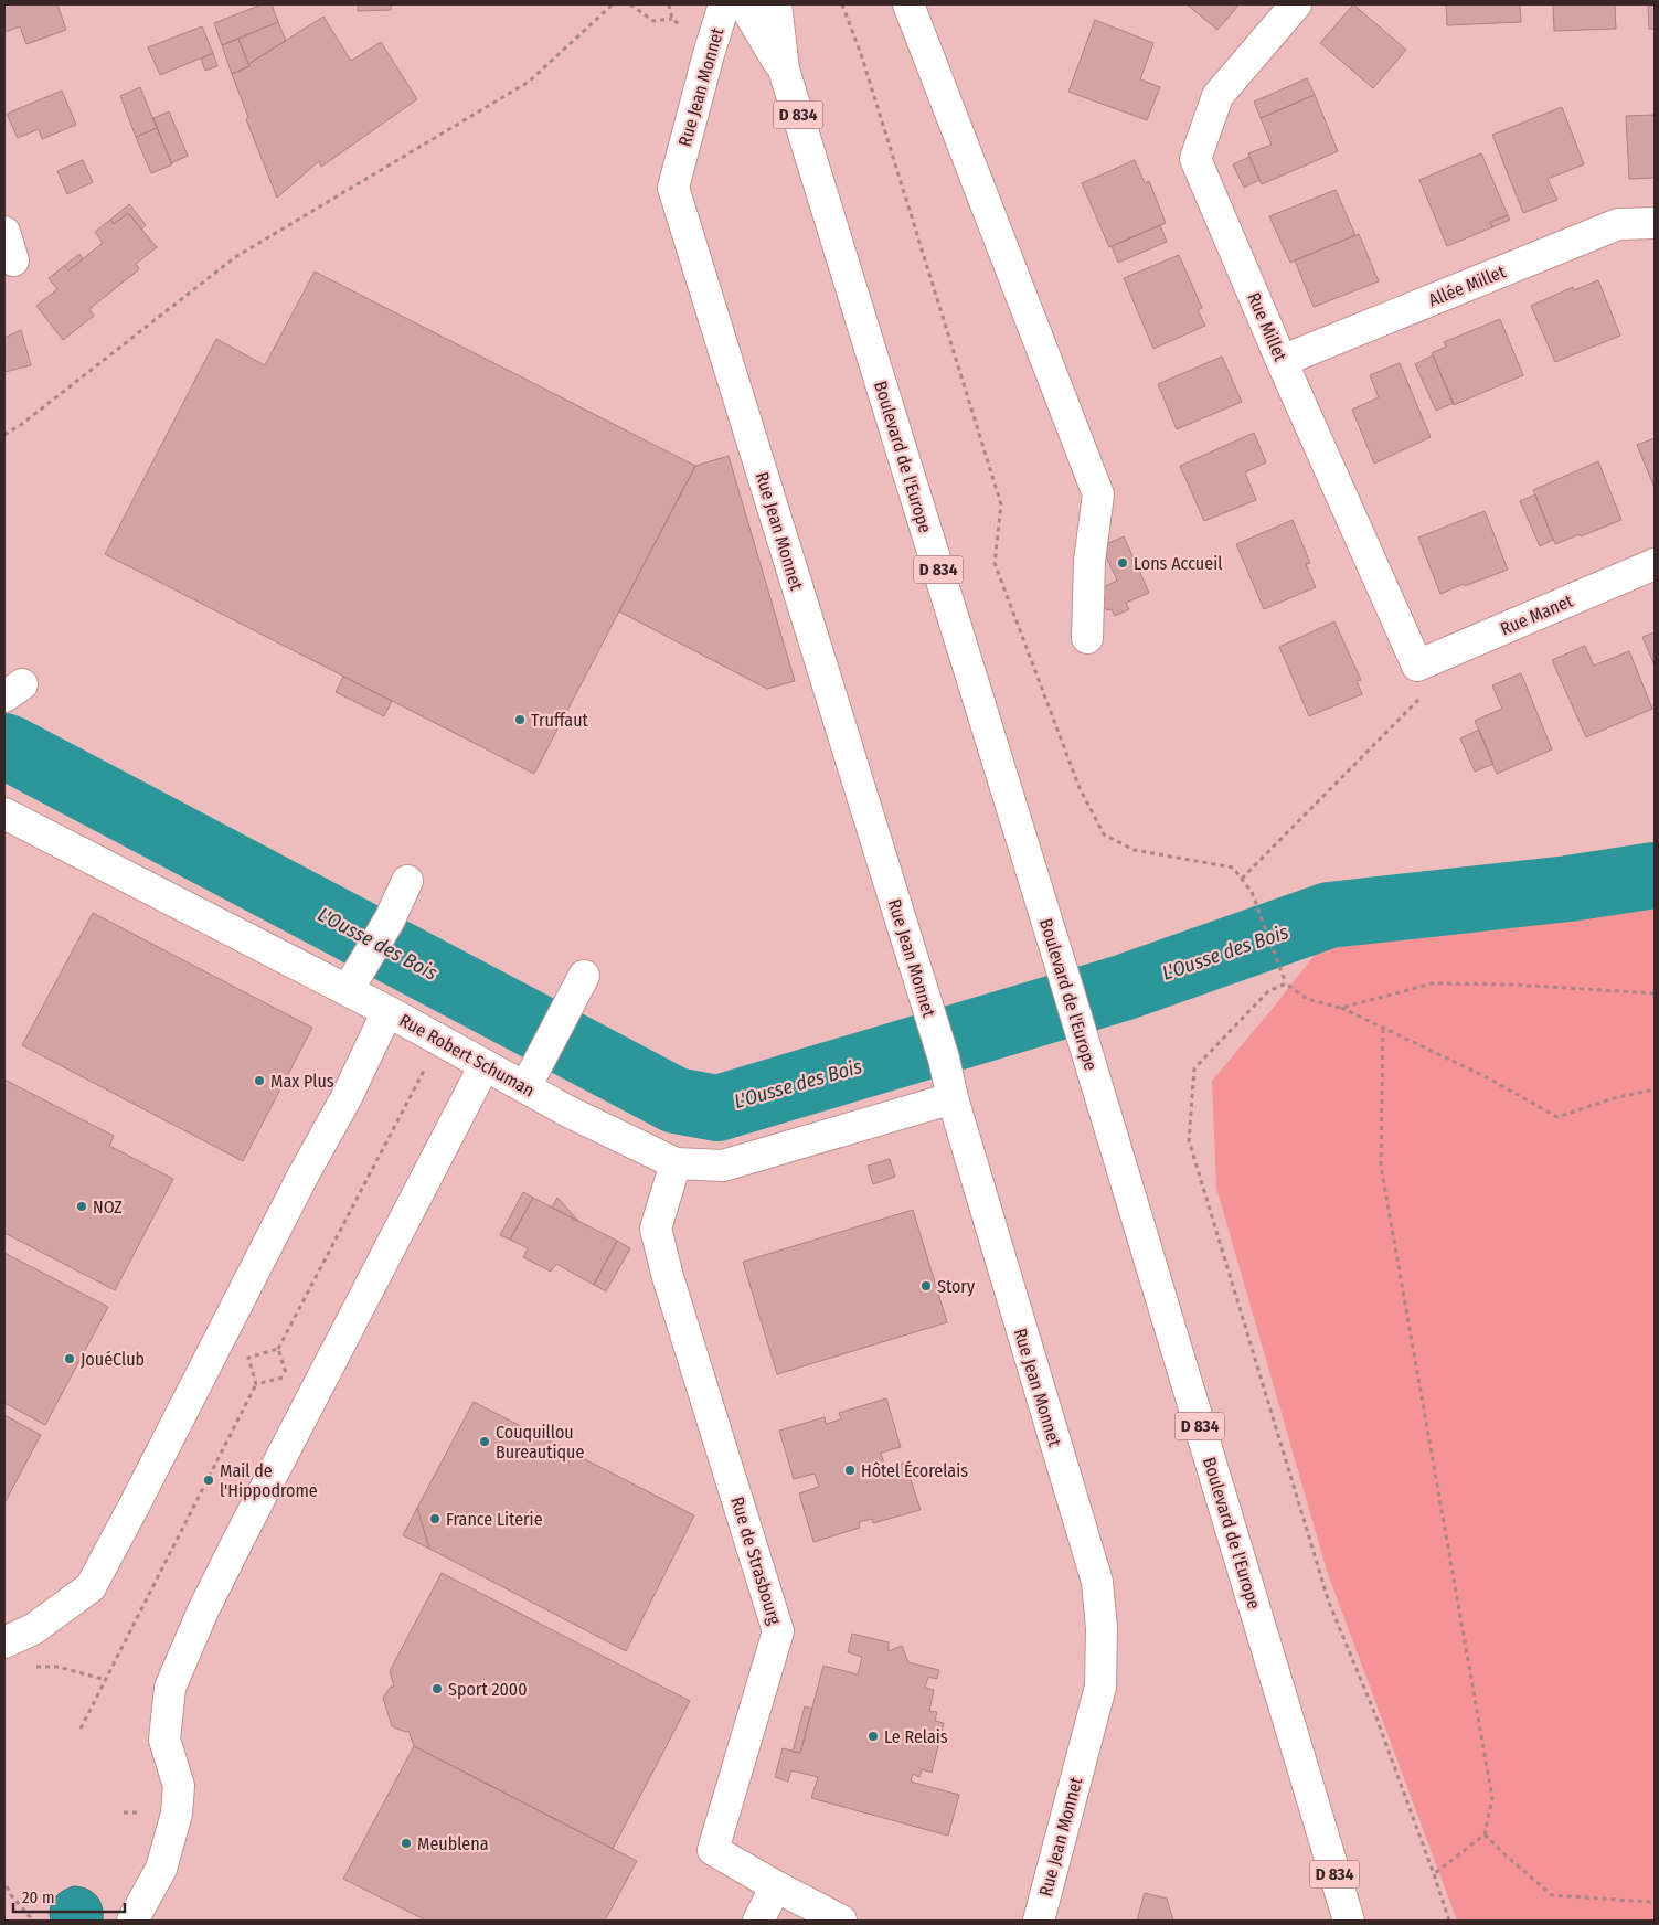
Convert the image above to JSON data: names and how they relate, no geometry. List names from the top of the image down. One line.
{"streets":{"street":["Rue Jean Monnet","D 834","Allée Millet","Rue Millet","Boulevard de l'Europe","Rue Manet","Rue Robert Schuman","Rue de Strasbourg"]},"crossings":[["Rue Jean Monnet","Rue Robert Schuman"],["Allée Millet","Rue Millet"],["Rue Millet","Rue Manet"],["Rue Robert Schuman","Rue de Strasbourg"]],"water":["L'Ousse des Bois"],"places":["Lons Accueil","Truffaut","Max Plus","NOZ","Story","JouéClub","Couquillou Bureautique","Hôtel Écorelais","Mail de l'Hippodrome","France Literie","Sport 2000","Le Relais","Meublena"],"scale_bar":"20 m"}
